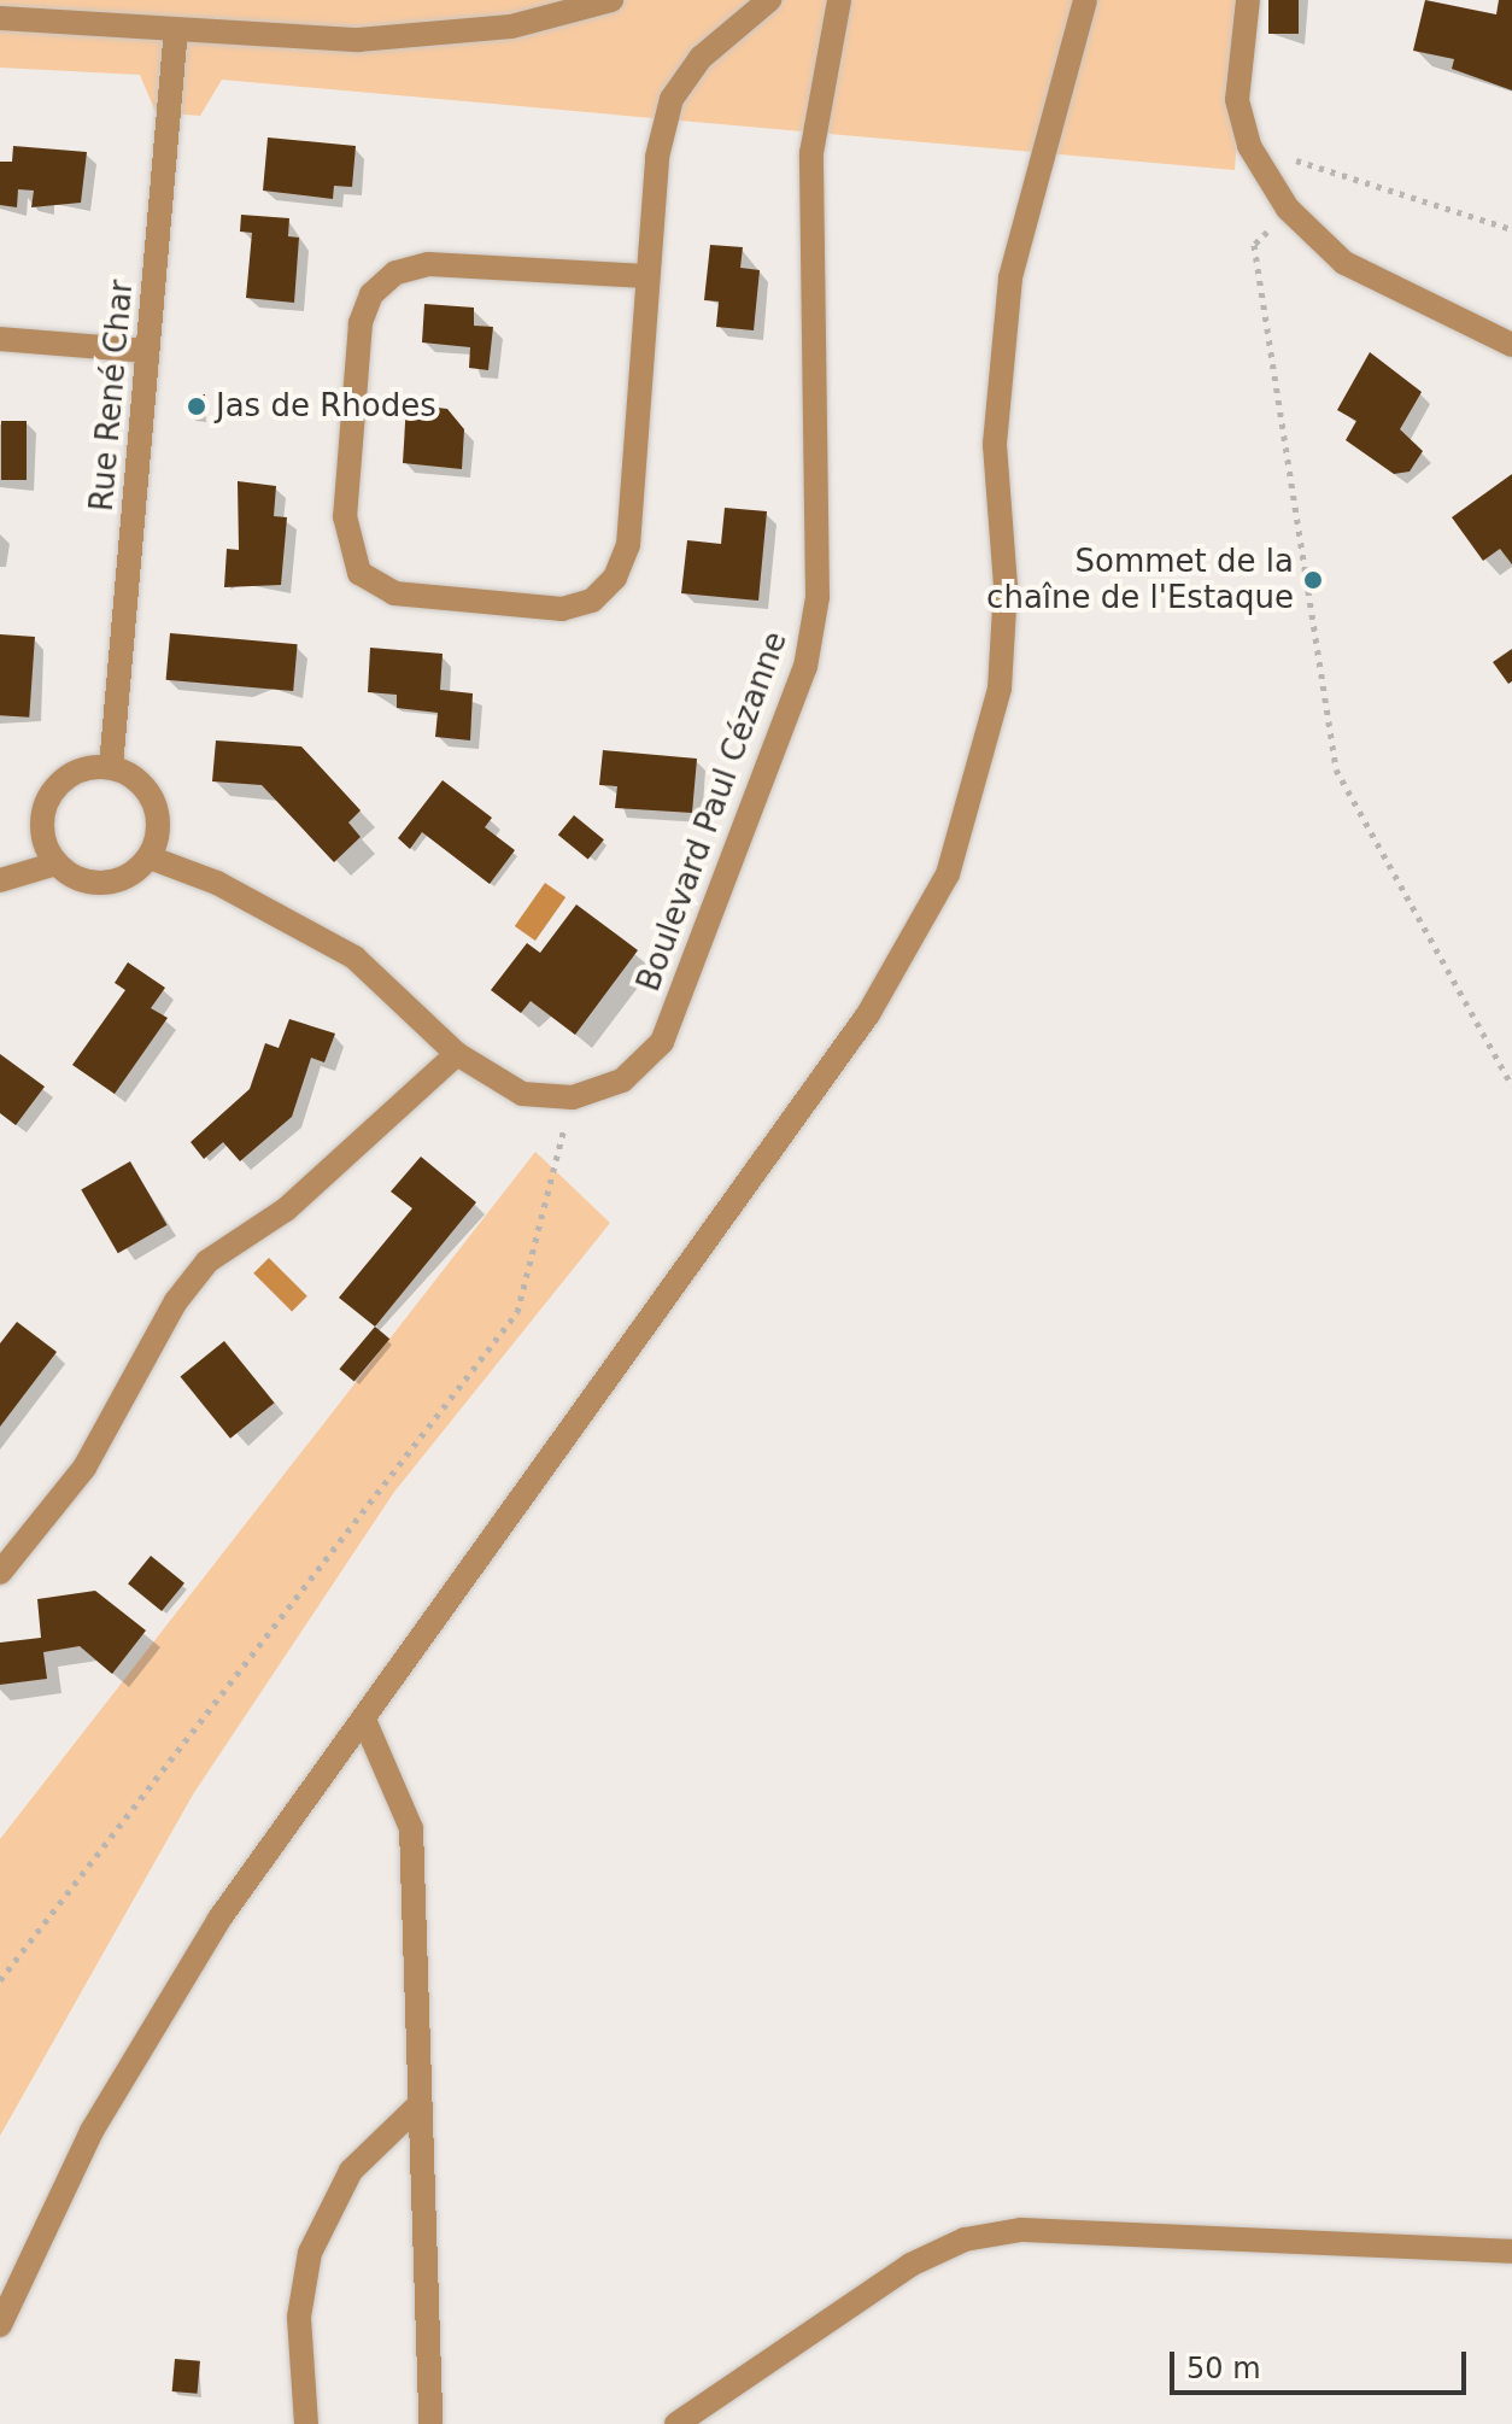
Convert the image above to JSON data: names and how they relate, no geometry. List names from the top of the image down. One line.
{"streets":{"street":["Rue René Char","Boulevard Paul Cézanne"]},"crossings":[["Rue René Char","Boulevard Paul Cézanne"]],"places":["Jas de Rhodes","Sommet de la chaîne de l'Estaque"],"scale_bar":"50 m"}
